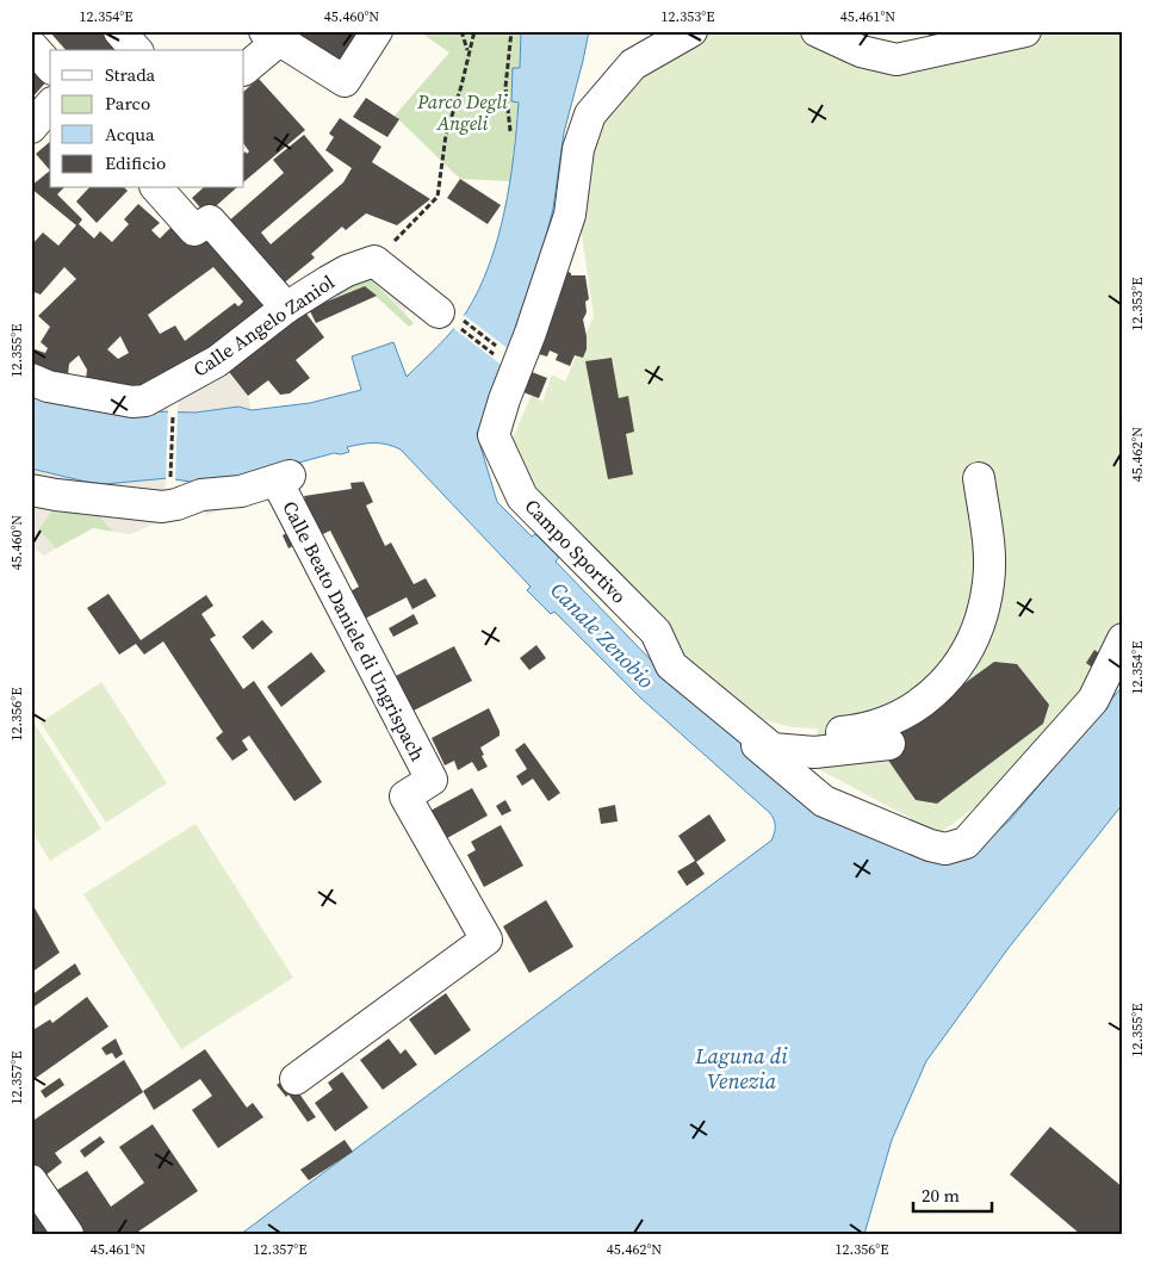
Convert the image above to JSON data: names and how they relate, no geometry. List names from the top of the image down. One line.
{"streets":{"street":["Calle Angelo Zaniol","Campo Sportivo","Calle Beato Daniele di Ungrispach"]},"water":["Canale Zenobio","Laguna di Venezia"],"parks":["Parco Degli Angeli"],"legend":["Strada","Parco","Acqua","Edificio"],"scale_bar":"20 m","coordinates":["12.354°E","45.460°N","12.353°E","45.461°N","12.355°E","45.462°N","12.356°E","12.357°E"]}
